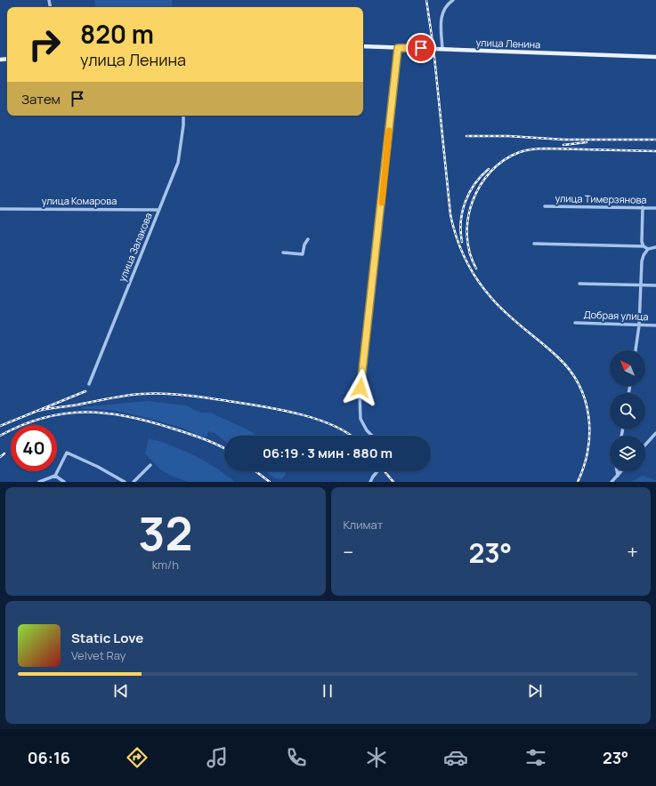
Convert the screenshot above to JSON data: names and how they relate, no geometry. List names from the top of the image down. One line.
{"streets":{"main road":["улица Ленина"],"street":["улица Тимерзянова","улица Комарова","улица Залакова","Добрая улица"]},"crossings":[["улица Комарова","улица Залакова"]],"north":"top left","page":{"turn":["820 m","улица Ленина"],"then":"Затем","limit":"40","trip":"06:19 · 3 мин · 880 m","tile":[["32","km/h"],"Климат"],"heat":["−","23°","+"],"song":["Static Love","Velvet Ray"],"tabs":["06:16","23°"]}}
